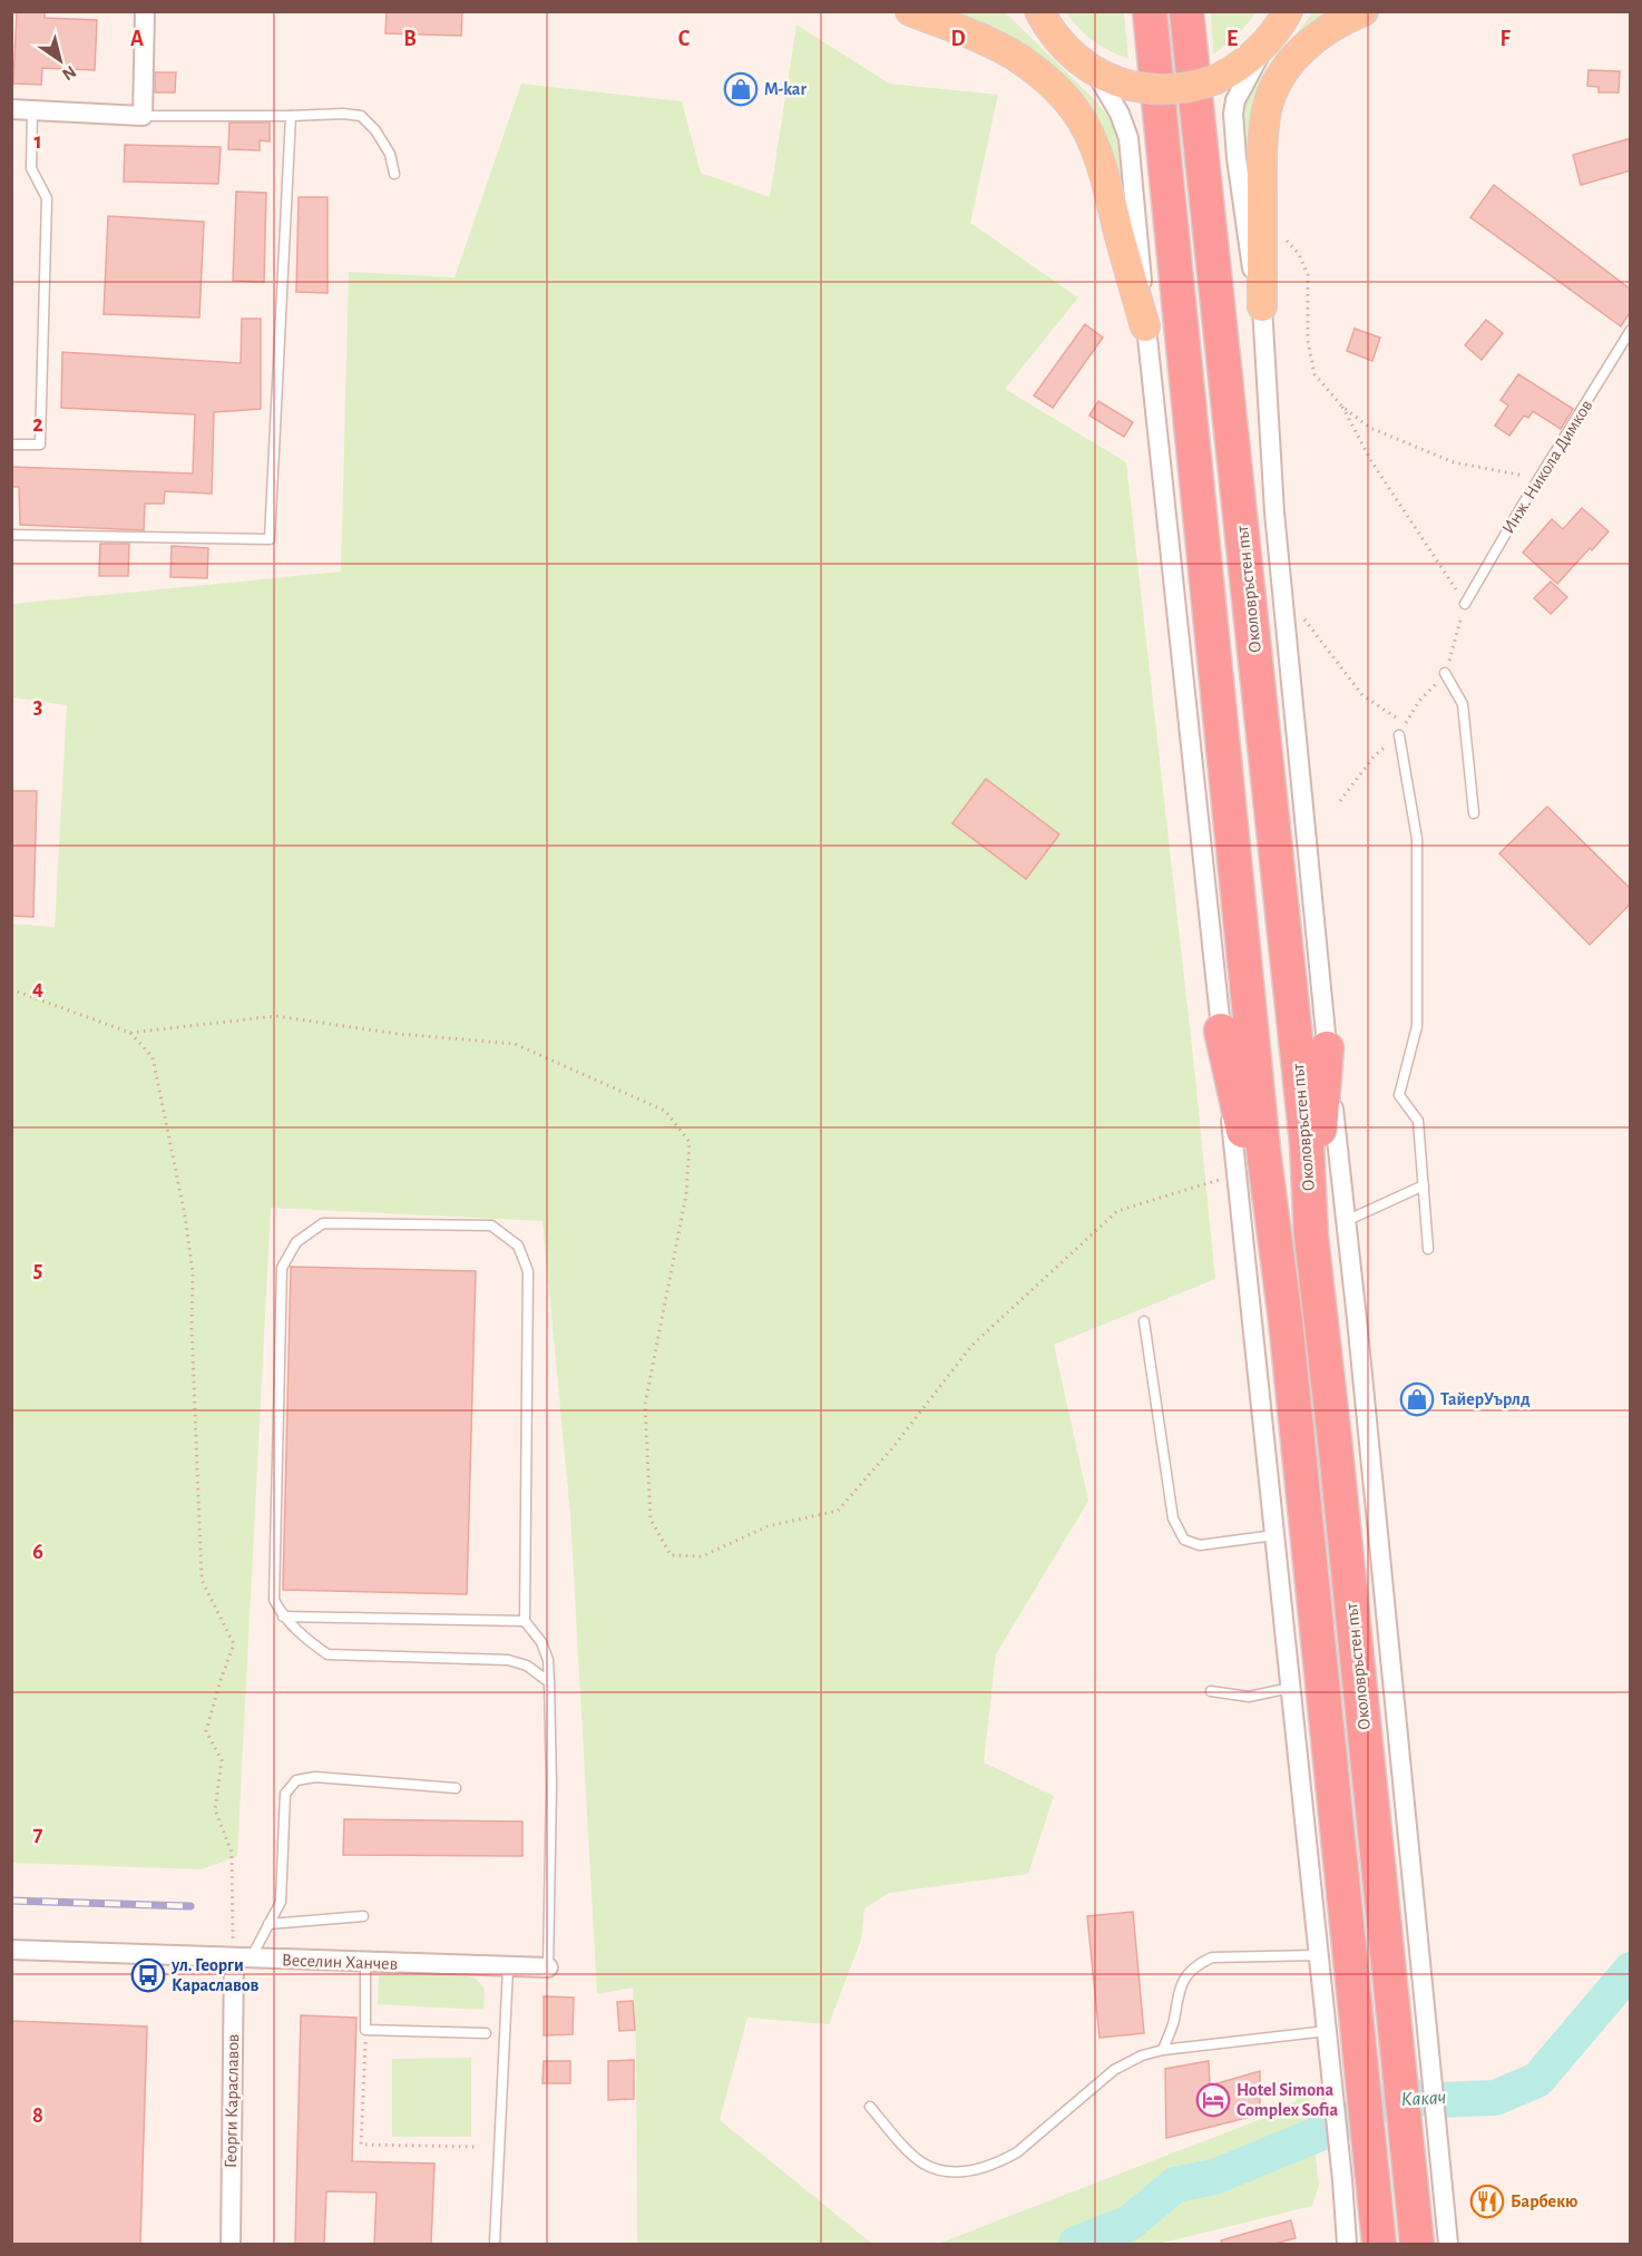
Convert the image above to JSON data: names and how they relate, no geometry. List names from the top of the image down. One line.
{"streets":{"highway":["Околовръстен път"],"street":["Веселин Ханчев","Георги Караславов"],"lane":["Инж. Никола Димков"]},"crossings":[["Веселин Ханчев","Георги Караславов"]],"water":["Какач"],"places":{"shop":["M-kar","ТайерУърлд"],"bus stop":["ул. Георги Караславов"],"hotel":["Hotel Simona Complex Sofia"],"restaurant":["Барбекю"]},"north":"bottom right","grid":{"columns":["A","B","C","D","E","F"],"rows":["1","2","3","4","5","6","7","8"]}}
